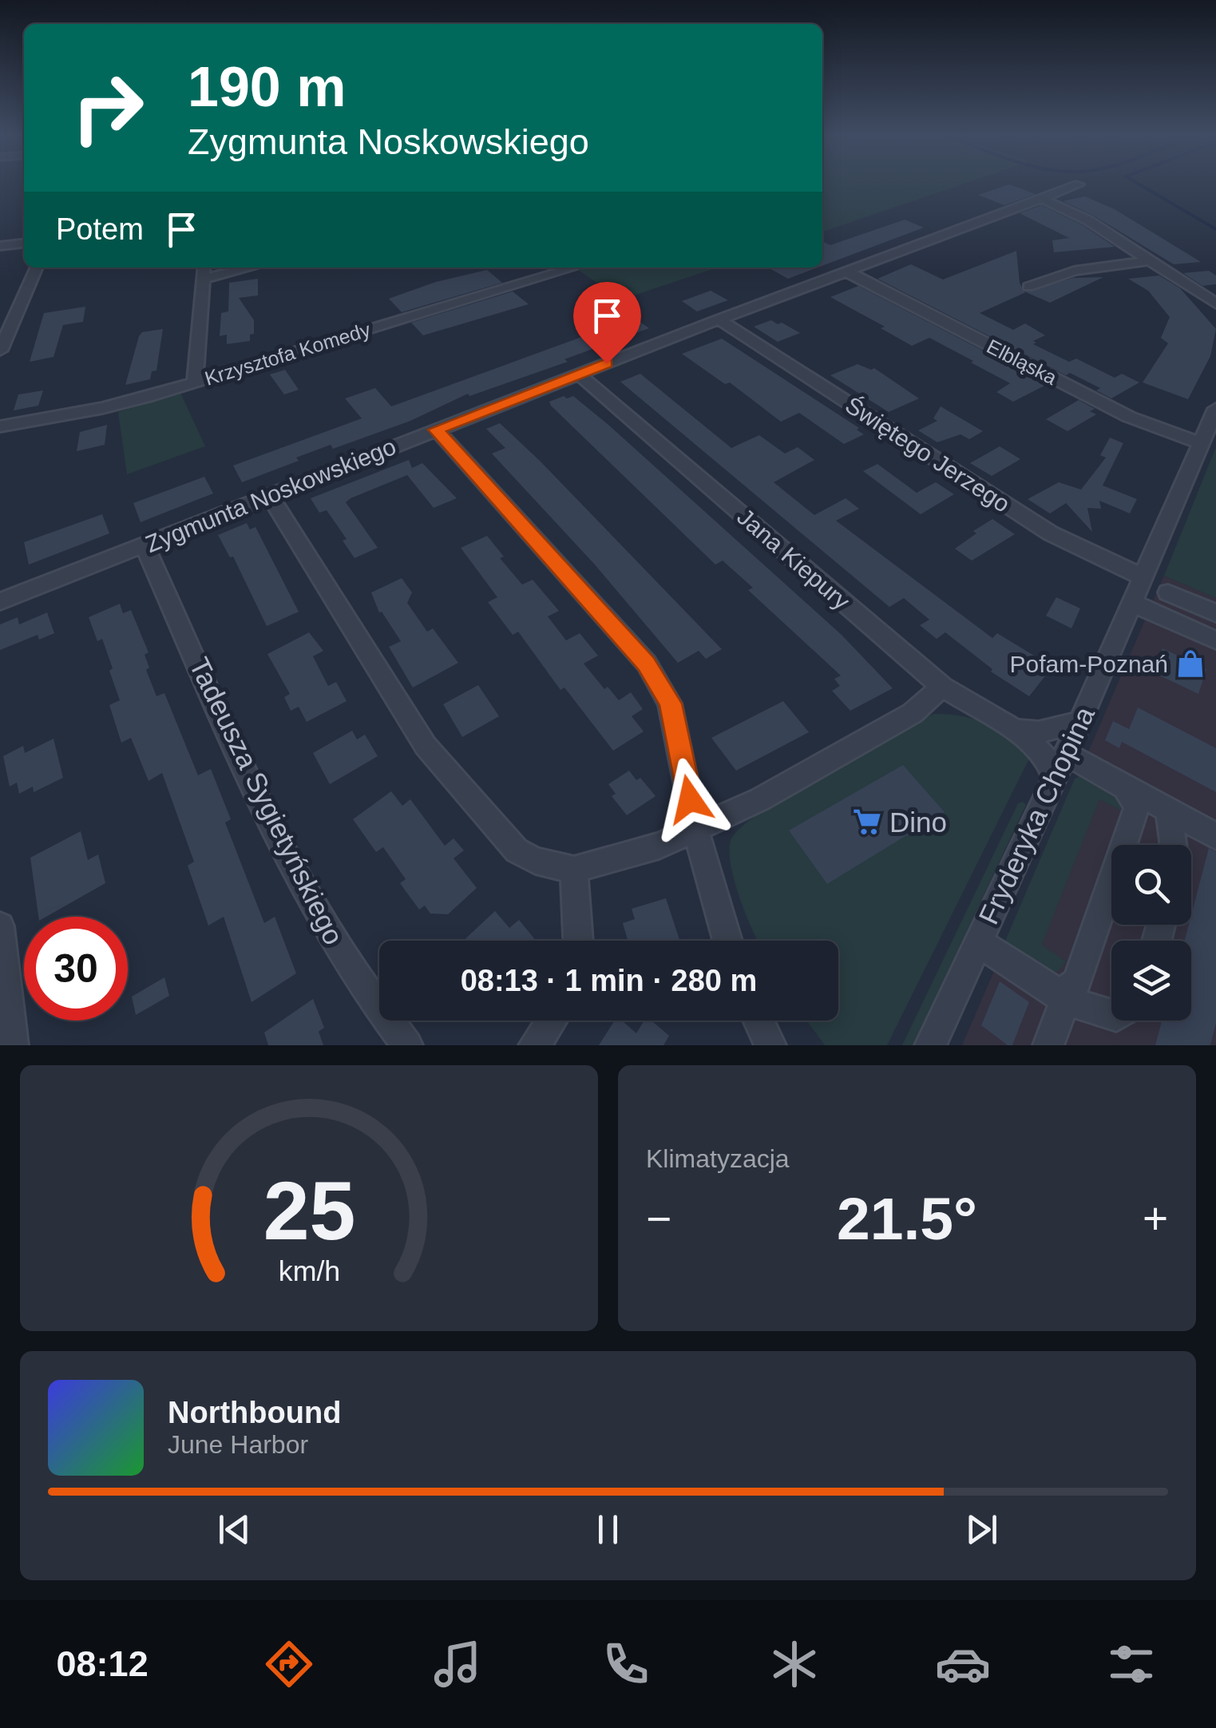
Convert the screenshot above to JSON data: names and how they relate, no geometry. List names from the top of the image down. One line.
{"streets":{"street":["Krzysztofa Komedy","Elbląska","Świętego Jerzego","Zygmunta Noskowskiego","Jana Kiepury","Tadeusza Sygietyńskiego","Fryderyka Chopina"]},"crossings":[["Elbląska","Zygmunta Noskowskiego"],["Elbląska","Fryderyka Chopina"],["Świętego Jerzego","Zygmunta Noskowskiego"],["Świętego Jerzego","Fryderyka Chopina"],["Zygmunta Noskowskiego","Jana Kiepury"],["Zygmunta Noskowskiego","Tadeusza Sygietyńskiego"]],"places":{"shop":["Pofam-Poznań"],"supermarket":["Dino"]},"page":{"turn":["190 m","Zygmunta Noskowskiego"],"then":"Potem","limit":"30","trip":"08:13 · 1 min · 280 m","tile":"Klimatyzacja","heat":["−","21.5°","+"],"song":["Northbound","June Harbor"],"tabs":"08:12","gauge":["25","km/h"]}}
